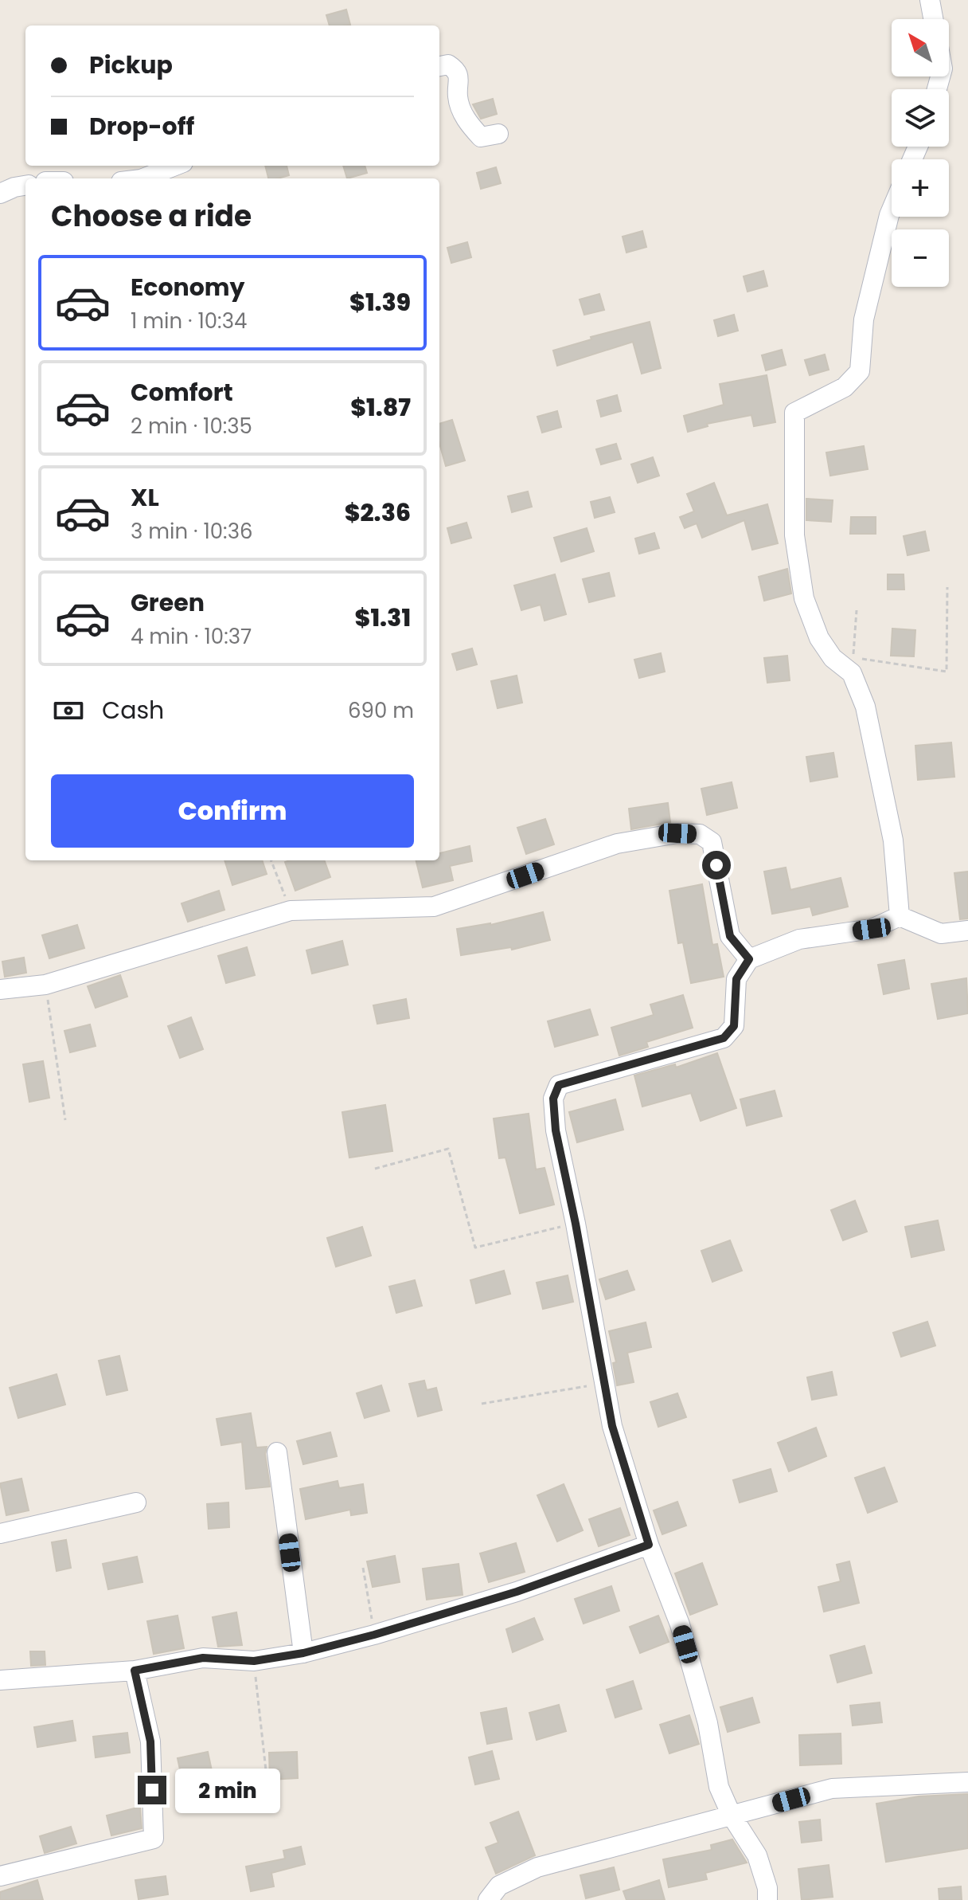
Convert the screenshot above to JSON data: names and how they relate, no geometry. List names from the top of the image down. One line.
{"north":"top left","page":{"map_buttons":["+","−"],"banner":["Pickup","Drop-off"],"heading":"Choose a ride","list":[{"name":"Economy","note":"1 min · 10:34","value":"$1.39"},{"name":"Comfort","note":"2 min · 10:35","value":"$1.87"},{"name":"XL","note":"3 min · 10:36","value":"$2.36"},{"name":"Green","note":"4 min · 10:37","value":"$1.31"}],"pay":["Cash","690 m"],"buttons":"Confirm","bubble":"2 min"}}
